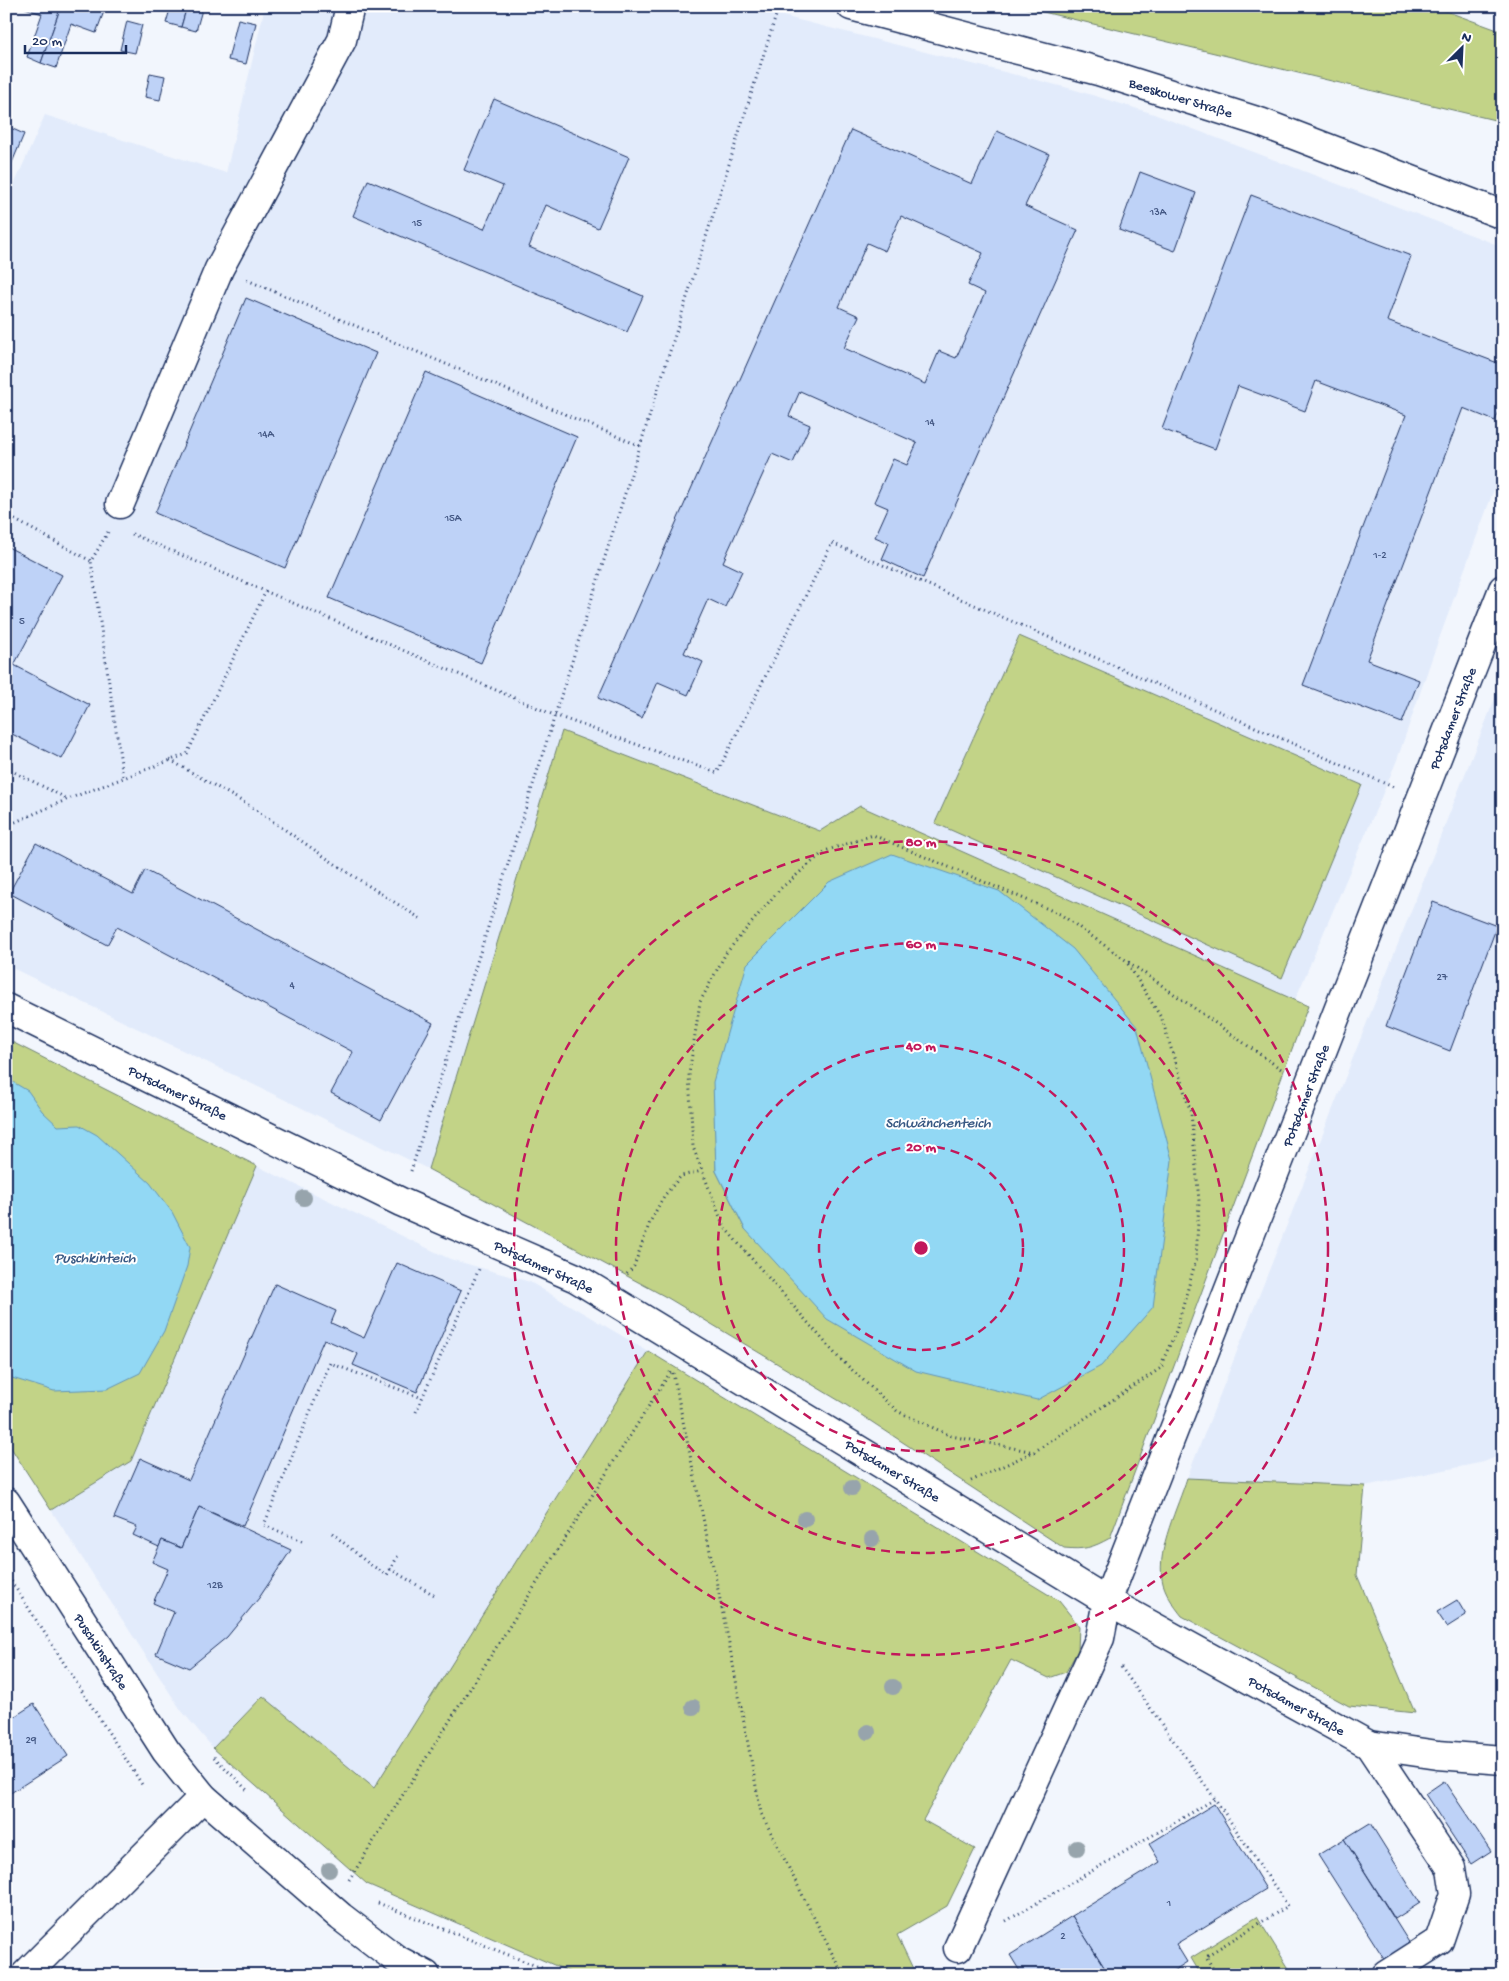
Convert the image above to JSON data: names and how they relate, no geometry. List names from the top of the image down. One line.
{"streets":{"street":["Beeskower Straße","Potsdamer Straße","Puschkinstraße"]},"water":["Schwänchenteich","Puschkinteich"],"house_numbers":["13A","15","14","14A","15A","1-2","5","27","4","12B","29","1","2"],"scale_bar":"20 m","north":"top right","rings":["80 m","60 m","40 m","20 m"]}
